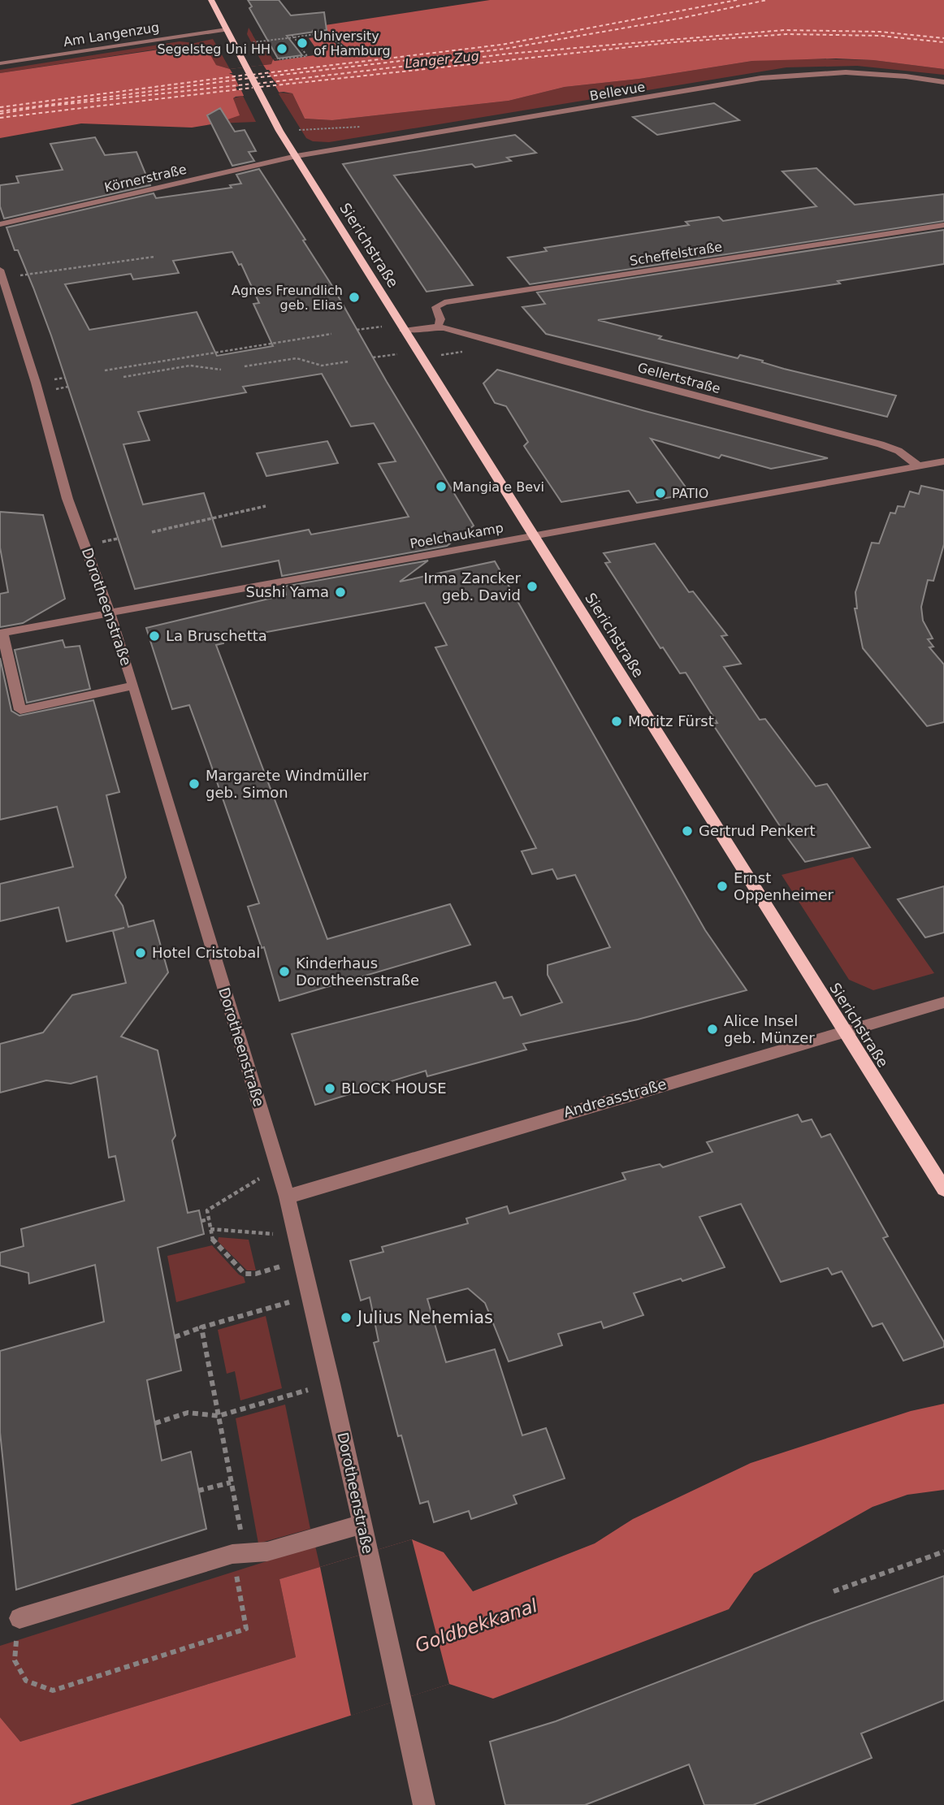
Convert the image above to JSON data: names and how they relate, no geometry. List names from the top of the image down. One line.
{"streets":{"main road":["Sierichstraße"],"street":["Am Langenzug","Bellevue","Körnerstraße","Scheffelstraße","Gellertstraße","Poelchaukamp","Dorotheenstraße","Andreasstraße"]},"crossings":[["Am Langenzug","Sierichstraße"],["Bellevue","Körnerstraße"],["Bellevue","Sierichstraße"],["Körnerstraße","Sierichstraße"],["Sierichstraße","Gellertstraße"],["Sierichstraße","Poelchaukamp"],["Sierichstraße","Andreasstraße"],["Scheffelstraße","Gellertstraße"],["Gellertstraße","Poelchaukamp"],["Poelchaukamp","Dorotheenstraße"],["Dorotheenstraße","Andreasstraße"]],"water":["Langer Zug","Goldbekkanal"],"places":["University of Hamburg","Segelsteg Uni HH","Agnes Freundlich geb. Elias","Mangia e Bevi","PATIO","Irma Zancker geb. David","Sushi Yama","La Bruschetta","Moritz Fürst","Margarete Windmüller geb. Simon","Gertrud Penkert","Ernst Oppenheimer","Hotel Cristobal","Kinderhaus Dorotheenstraße","Alice Insel geb. Münzer","BLOCK HOUSE","Julius Nehemias"]}
